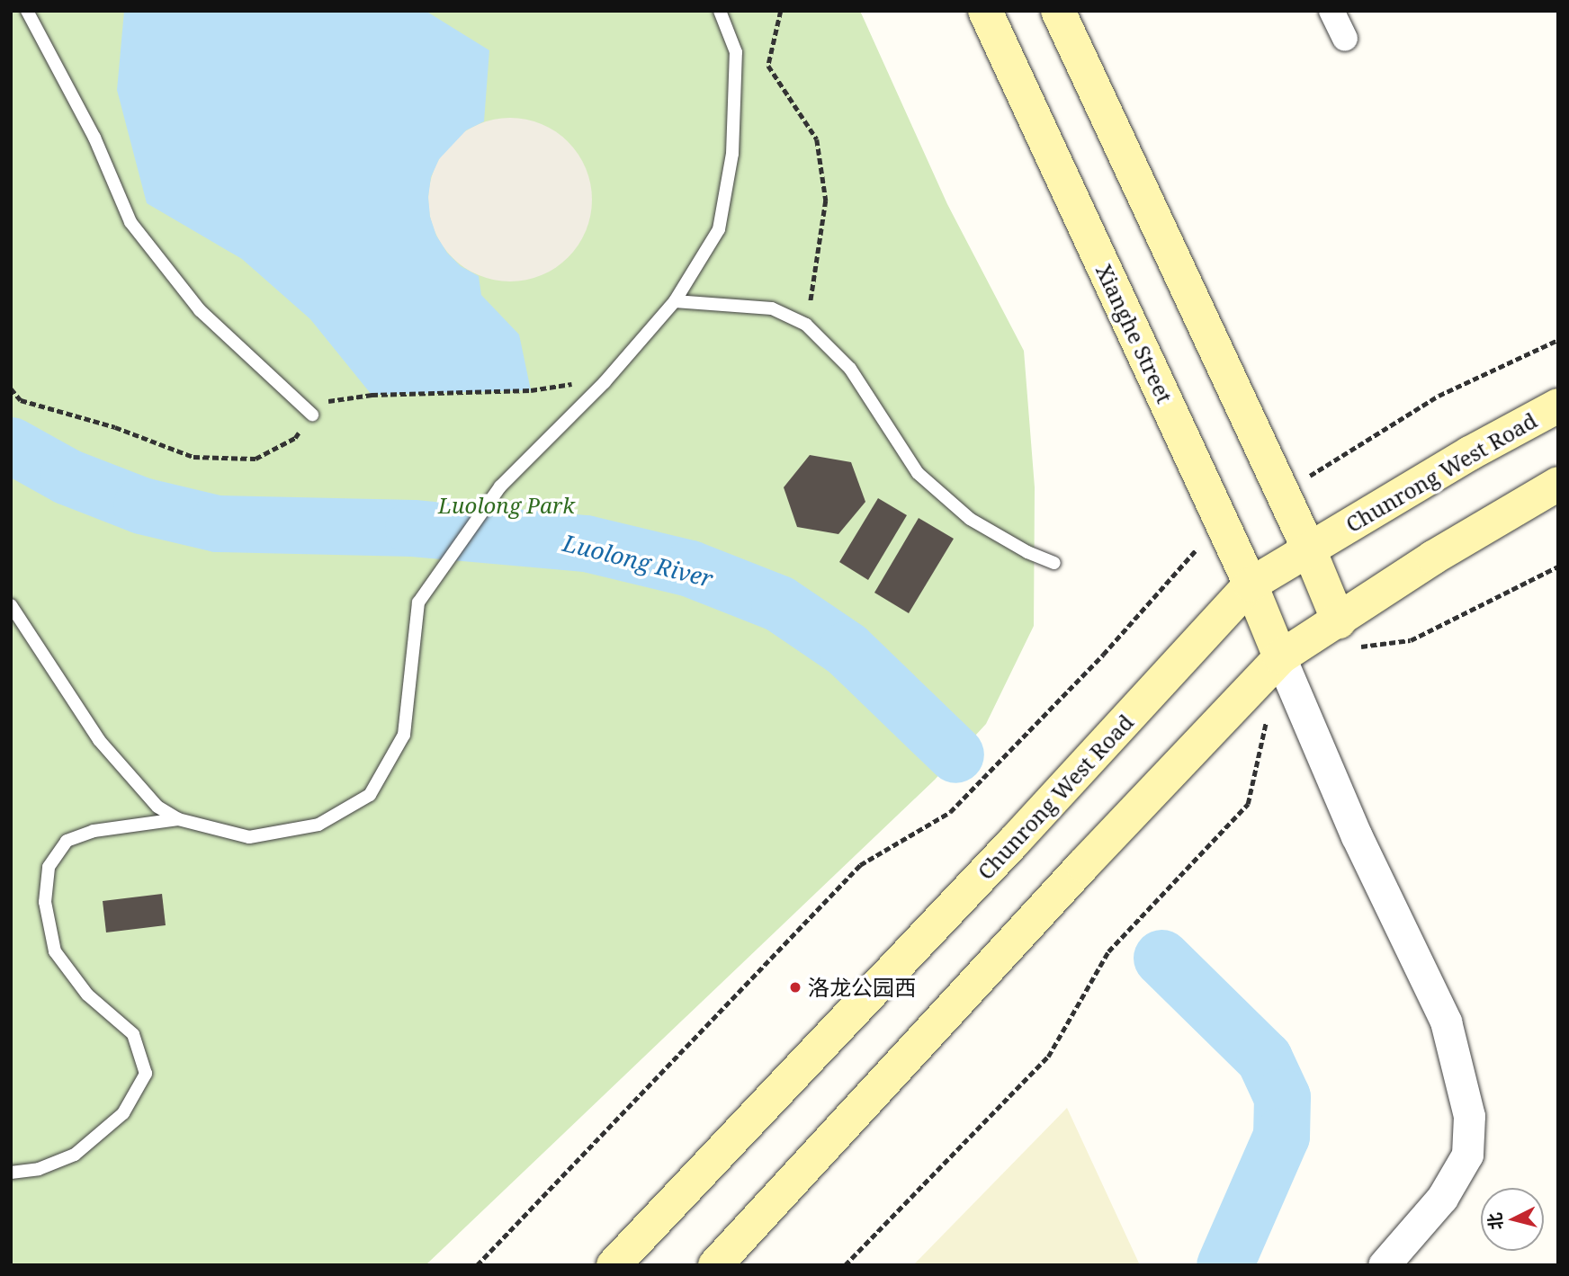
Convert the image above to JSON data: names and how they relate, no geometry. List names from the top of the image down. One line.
{"streets":{"main road":["Xianghe Street","Chunrong West Road"]},"crossings":[["Xianghe Street","Chunrong West Road"]],"water":["Luolong River"],"parks":["Luolong Park"],"places":["洛龙公园西"],"north":"left"}
